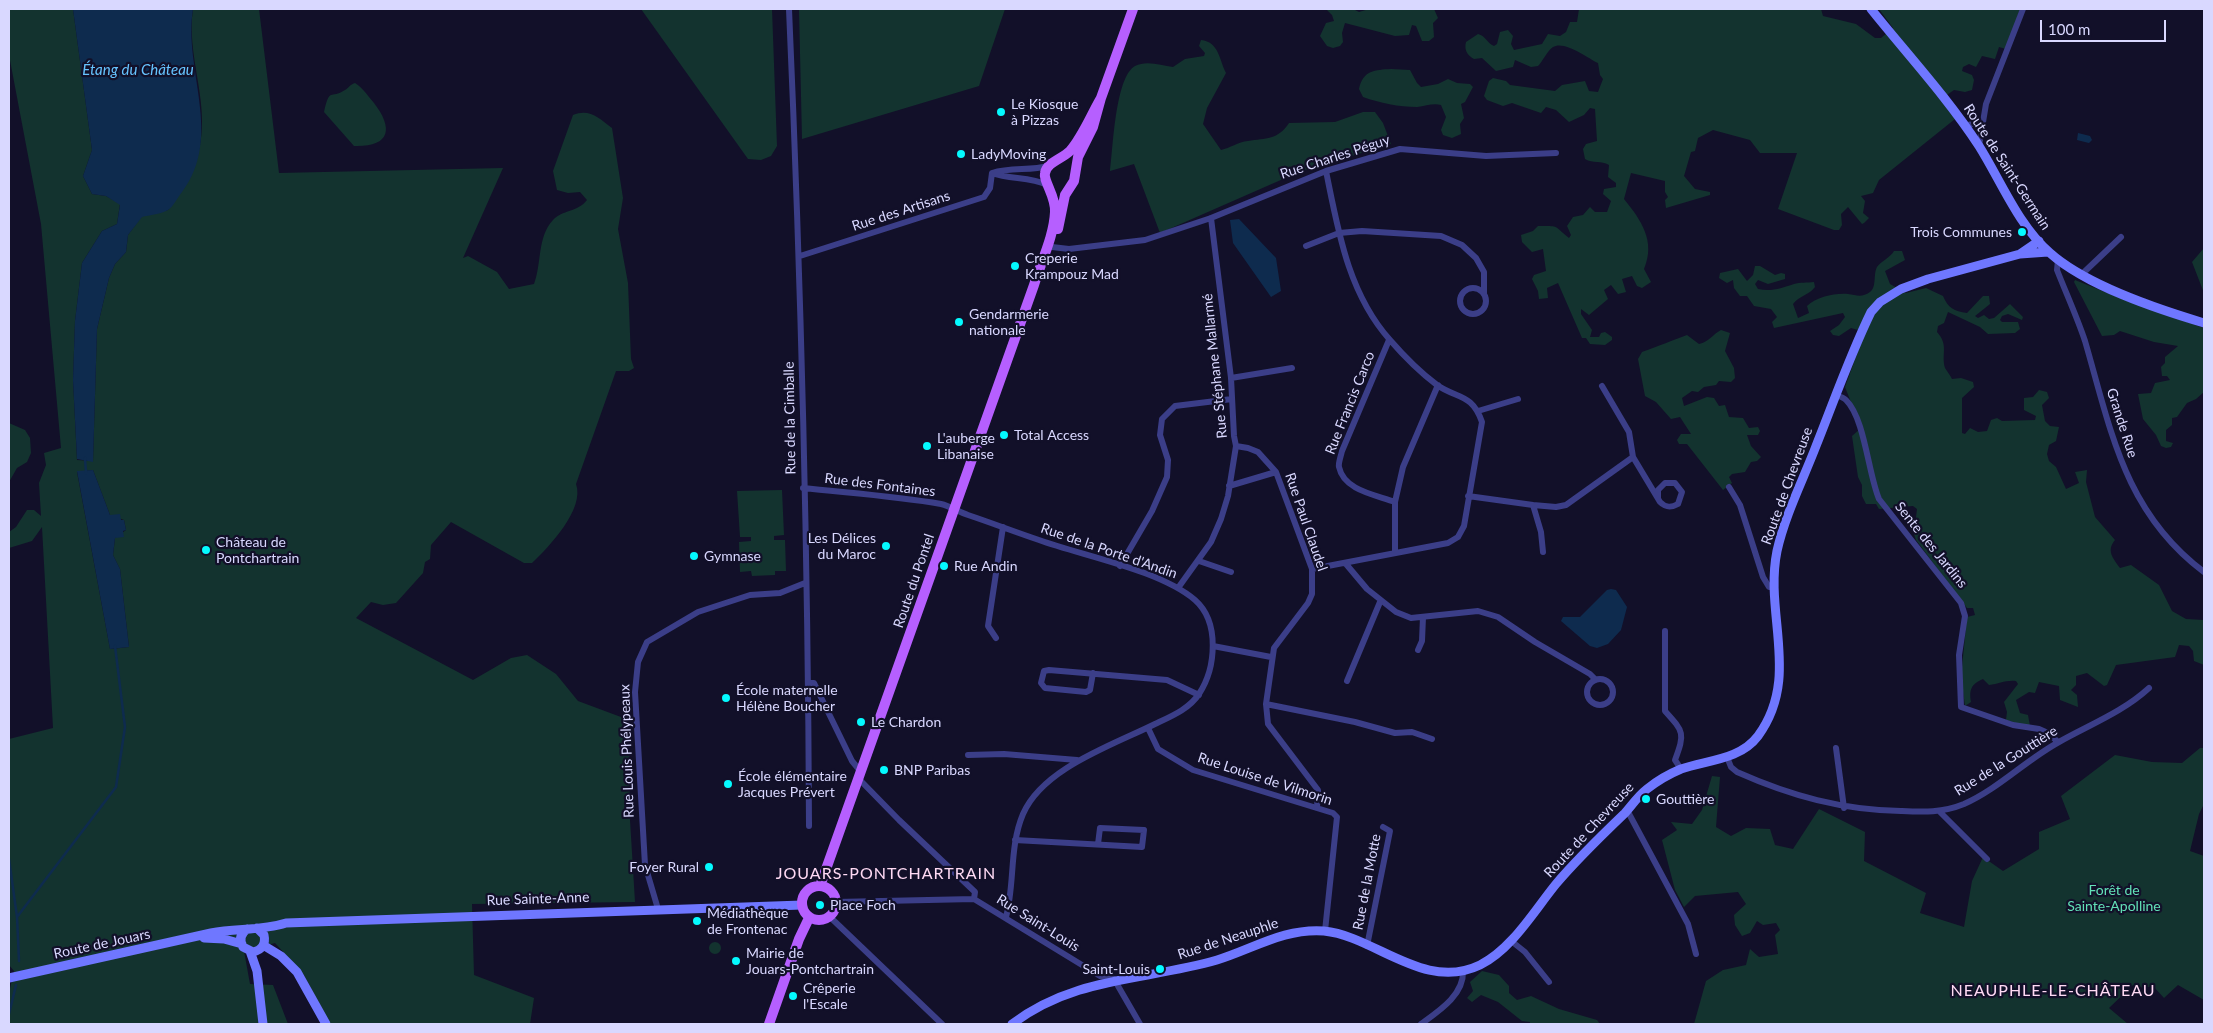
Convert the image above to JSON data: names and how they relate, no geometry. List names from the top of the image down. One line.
{"streets":{"main road":["Route du Pontel"],"street":["Rue Charles Péguy","Route de Saint-Germain","Rue des Artisans","Rue Stéphane Mallarmé","Rue Francis Carco","Rue de la Cimballe","Grande Rue","Rue des Fontaines","Route de Chevreuse","Rue Paul Claudel","Sente des Jardins","Rue de la Porte d'Andin","Rue Louis Phélypeaux","Rue de la Gouttière","Rue Louise de Vilmorin","Rue de la Motte","Rue Sainte-Anne","Rue Saint-Louis","Rue de Neauphle","Route de Jouars"]},"crossings":[["Rue Charles Péguy","Rue Stéphane Mallarmé"],["Rue Charles Péguy","Route du Pontel"],["Route de Saint-Germain","Grande Rue"],["Route de Saint-Germain","Route de Chevreuse"],["Rue des Artisans","Rue de la Cimballe"],["Rue Stéphane Mallarmé","Rue Paul Claudel"],["Rue Stéphane Mallarmé","Rue de la Porte d'Andin"],["Rue de la Cimballe","Rue des Fontaines"],["Rue de la Cimballe","Rue Louis Phélypeaux"],["Rue des Fontaines","Rue de la Porte d'Andin"],["Rue des Fontaines","Route du Pontel"],["Route de Chevreuse","Sente des Jardins"],["Route de Chevreuse","Rue de la Gouttière"],["Route de Chevreuse","Rue de Neauphle"],["Rue Paul Claudel","Rue Louise de Vilmorin"],["Sente des Jardins","Rue de la Gouttière"],["Rue de la Porte d'Andin","Route du Pontel"],["Rue de la Porte d'Andin","Rue Louise de Vilmorin"],["Rue de la Porte d'Andin","Rue Saint-Louis"],["Route du Pontel","Rue Sainte-Anne"],["Route du Pontel","Rue Saint-Louis"],["Rue Louis Phélypeaux","Rue Sainte-Anne"],["Rue Louise de Vilmorin","Rue de Neauphle"],["Rue de la Motte","Rue de Neauphle"],["Rue Sainte-Anne","Route de Jouars"],["Rue Saint-Louis","Rue de Neauphle"]],"districts":["JOUARS-PONTCHARTRAIN","NEAUPHLE-LE-CHÂTEAU"],"water":["Étang du Château"],"parks":["Forêt de Sainte-Apolline"],"places":["Le Kiosque à Pizzas","LadyMoving","Trois Communes","Creperie Krampouz Mad","Gendarmerie nationale","Total Access","L'auberge Libanaise","Les Délices du Maroc","Château de Pontchartrain","Gymnase","Rue Andin","École maternelle Hélène Boucher","Le Chardon","BNP Paribas","École élémentaire Jacques Prévert","Gouttière","Foyer Rural","Place Foch","Médiathèque de Frontenac","Mairie de Jouars-Pontchartrain","Saint-Louis","Crêperie l'Escale"],"scale_bar":"100 m"}
